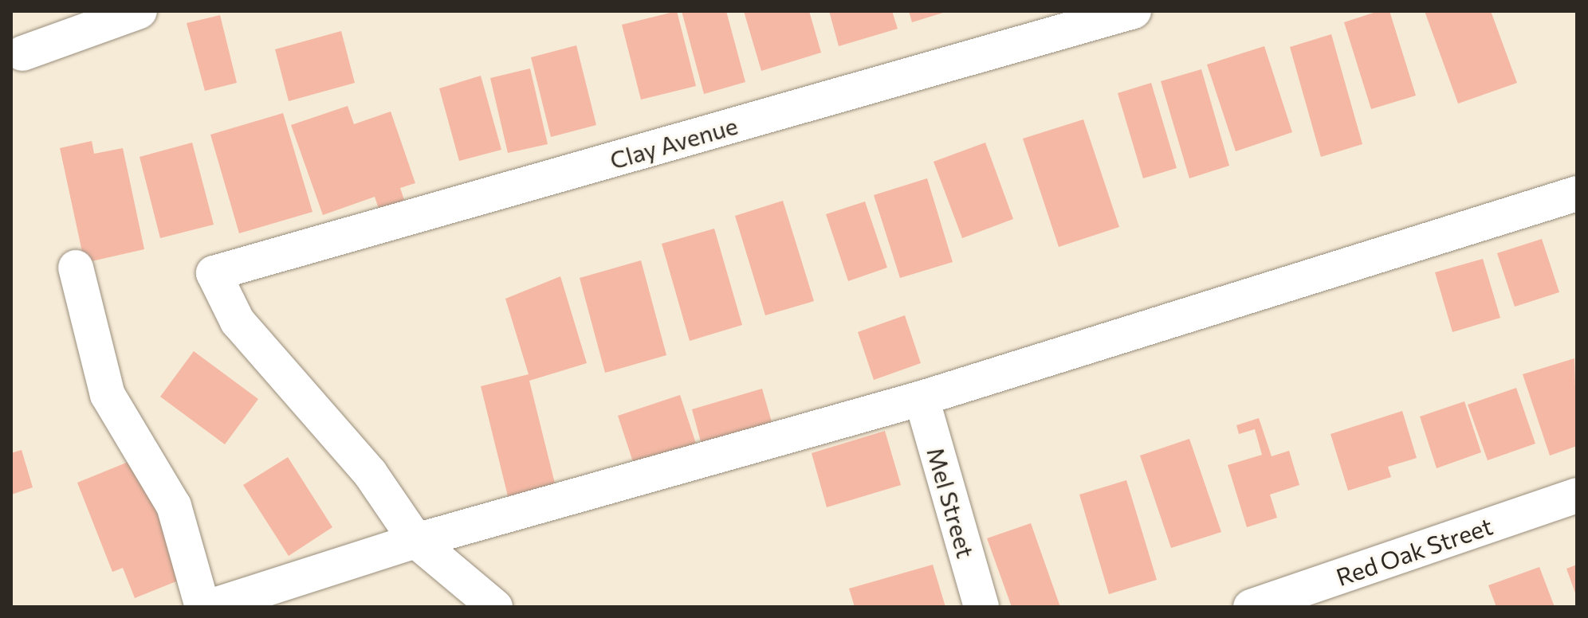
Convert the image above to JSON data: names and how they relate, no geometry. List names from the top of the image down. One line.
{"streets":{"street":["Clay Avenue","Mel Street","Red Oak Street"]}}
